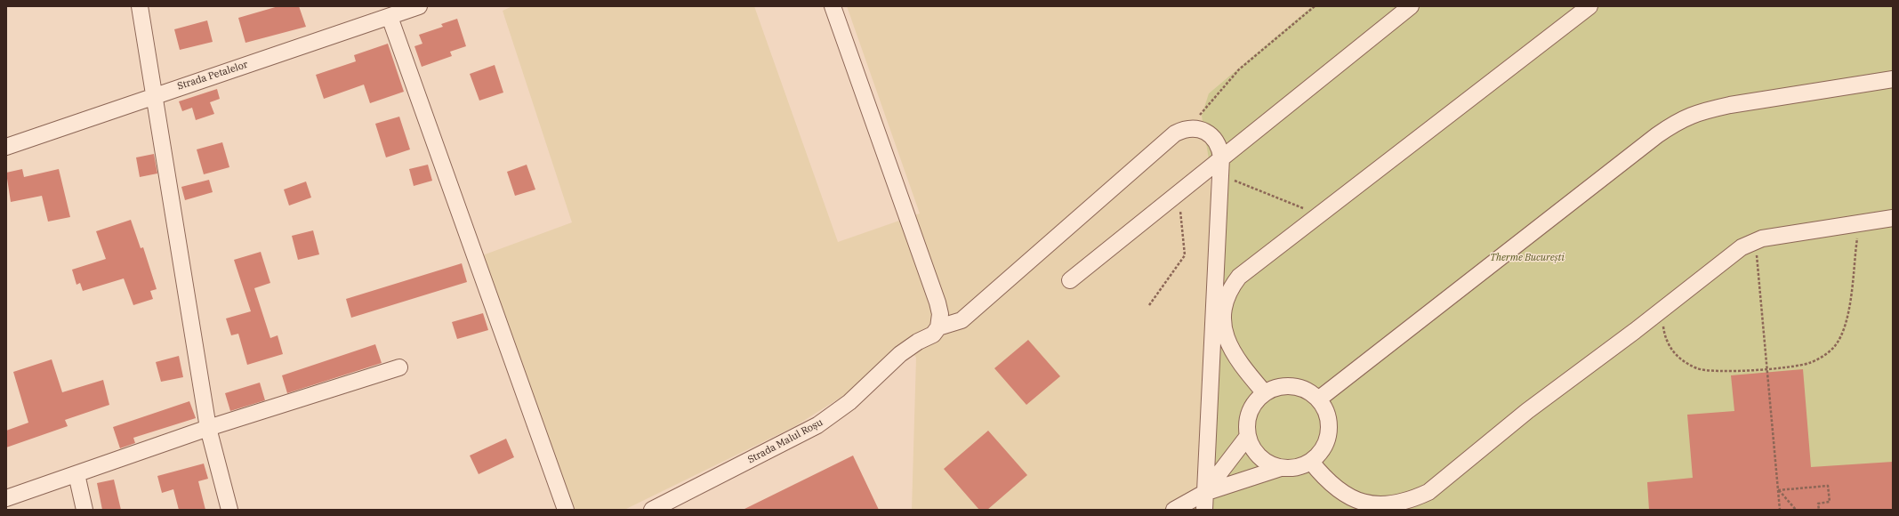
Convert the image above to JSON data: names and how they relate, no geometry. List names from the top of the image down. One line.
{"streets":{"street":["Strada Petalelor","Strada Malul Roșu"]},"parks":["Therme București"]}
